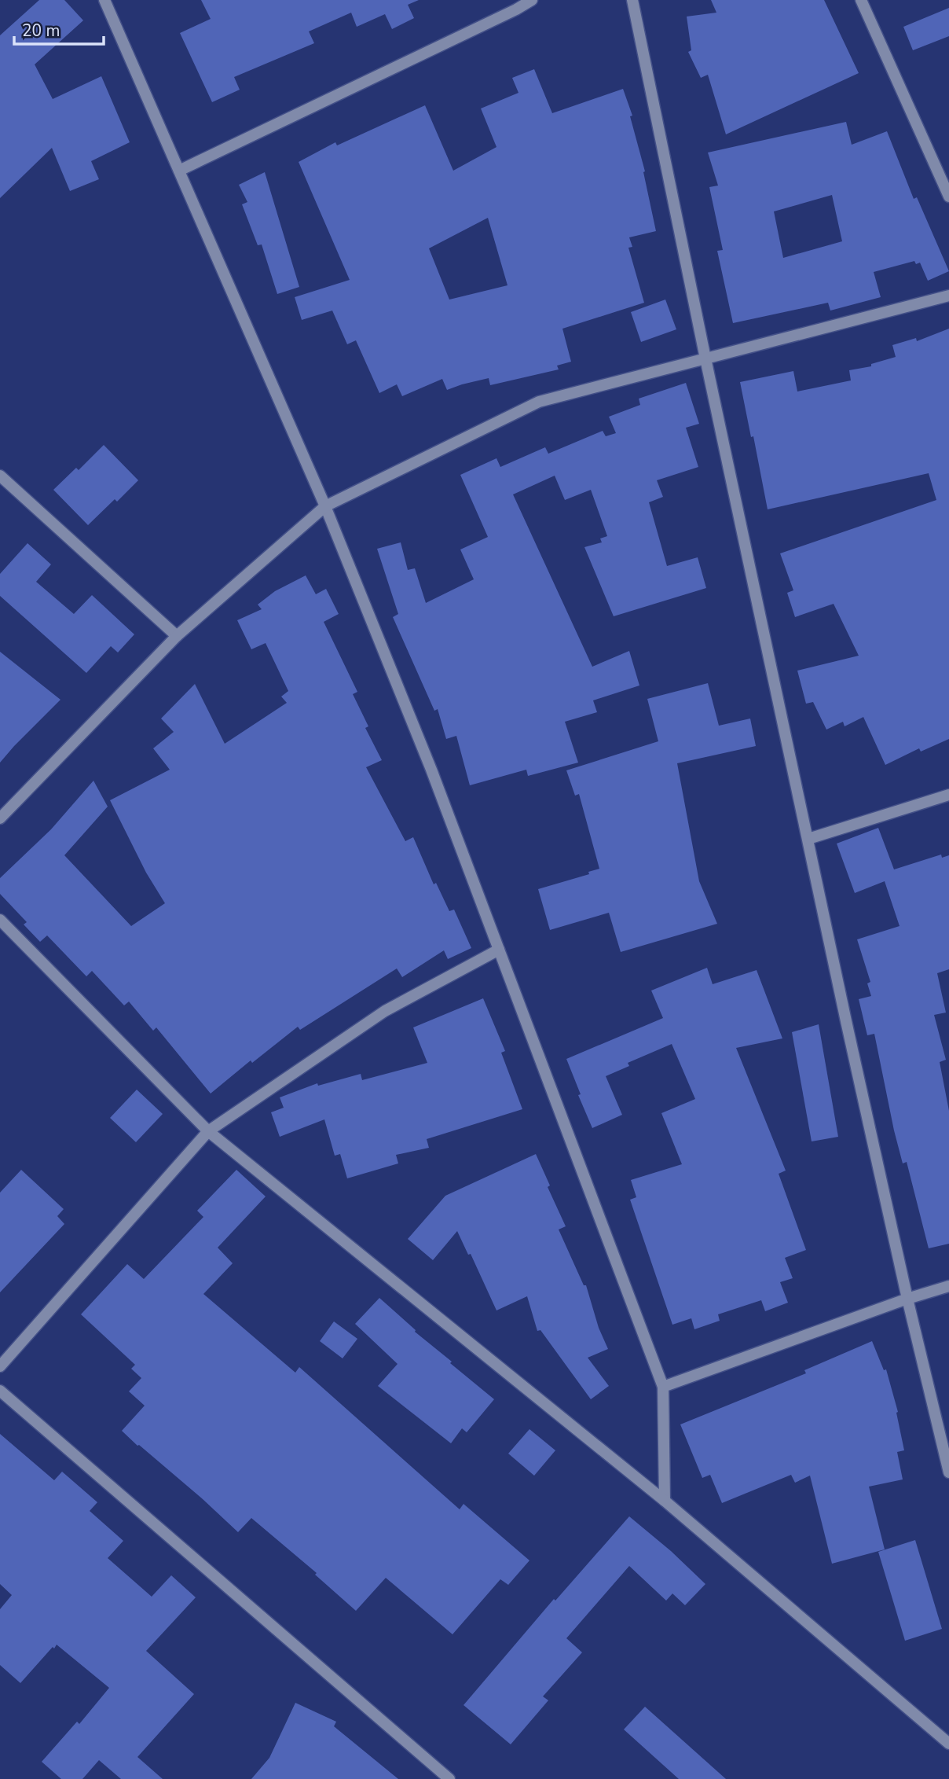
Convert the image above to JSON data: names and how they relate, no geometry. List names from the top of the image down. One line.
{"scale_bar":"20 m"}
